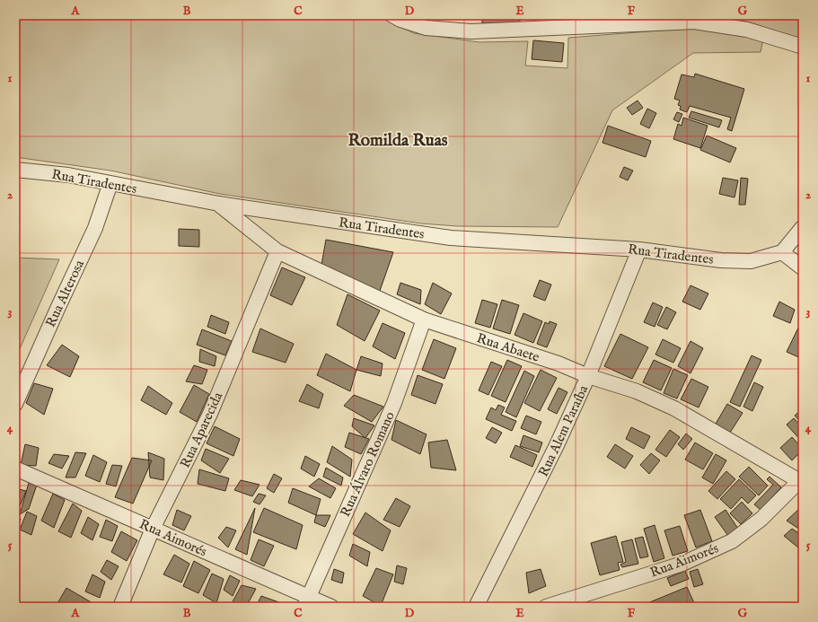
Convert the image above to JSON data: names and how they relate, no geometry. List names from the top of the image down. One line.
{"streets":{"street":["Rua Tiradentes","Rua Alterosa","Rua Abaete","Rua Aparecida","Rua Alem Paraíba","Rua Álvaro Romano","Rua Aimorés"]},"crossings":[["Rua Tiradentes","Rua Alterosa"],["Rua Tiradentes","Rua Abaete"],["Rua Tiradentes","Rua Alem Paraíba"],["Rua Abaete","Rua Aparecida"],["Rua Abaete","Rua Alem Paraíba"],["Rua Abaete","Rua Álvaro Romano"],["Rua Abaete","Rua Aimorés"],["Rua Aparecida","Rua Aimorés"],["Rua Álvaro Romano","Rua Aimorés"]],"districts":["Romilda Ruas"],"grid":{"columns":["A","B","C","D","E","F","G"],"rows":["1","2","3","4","5"]}}
